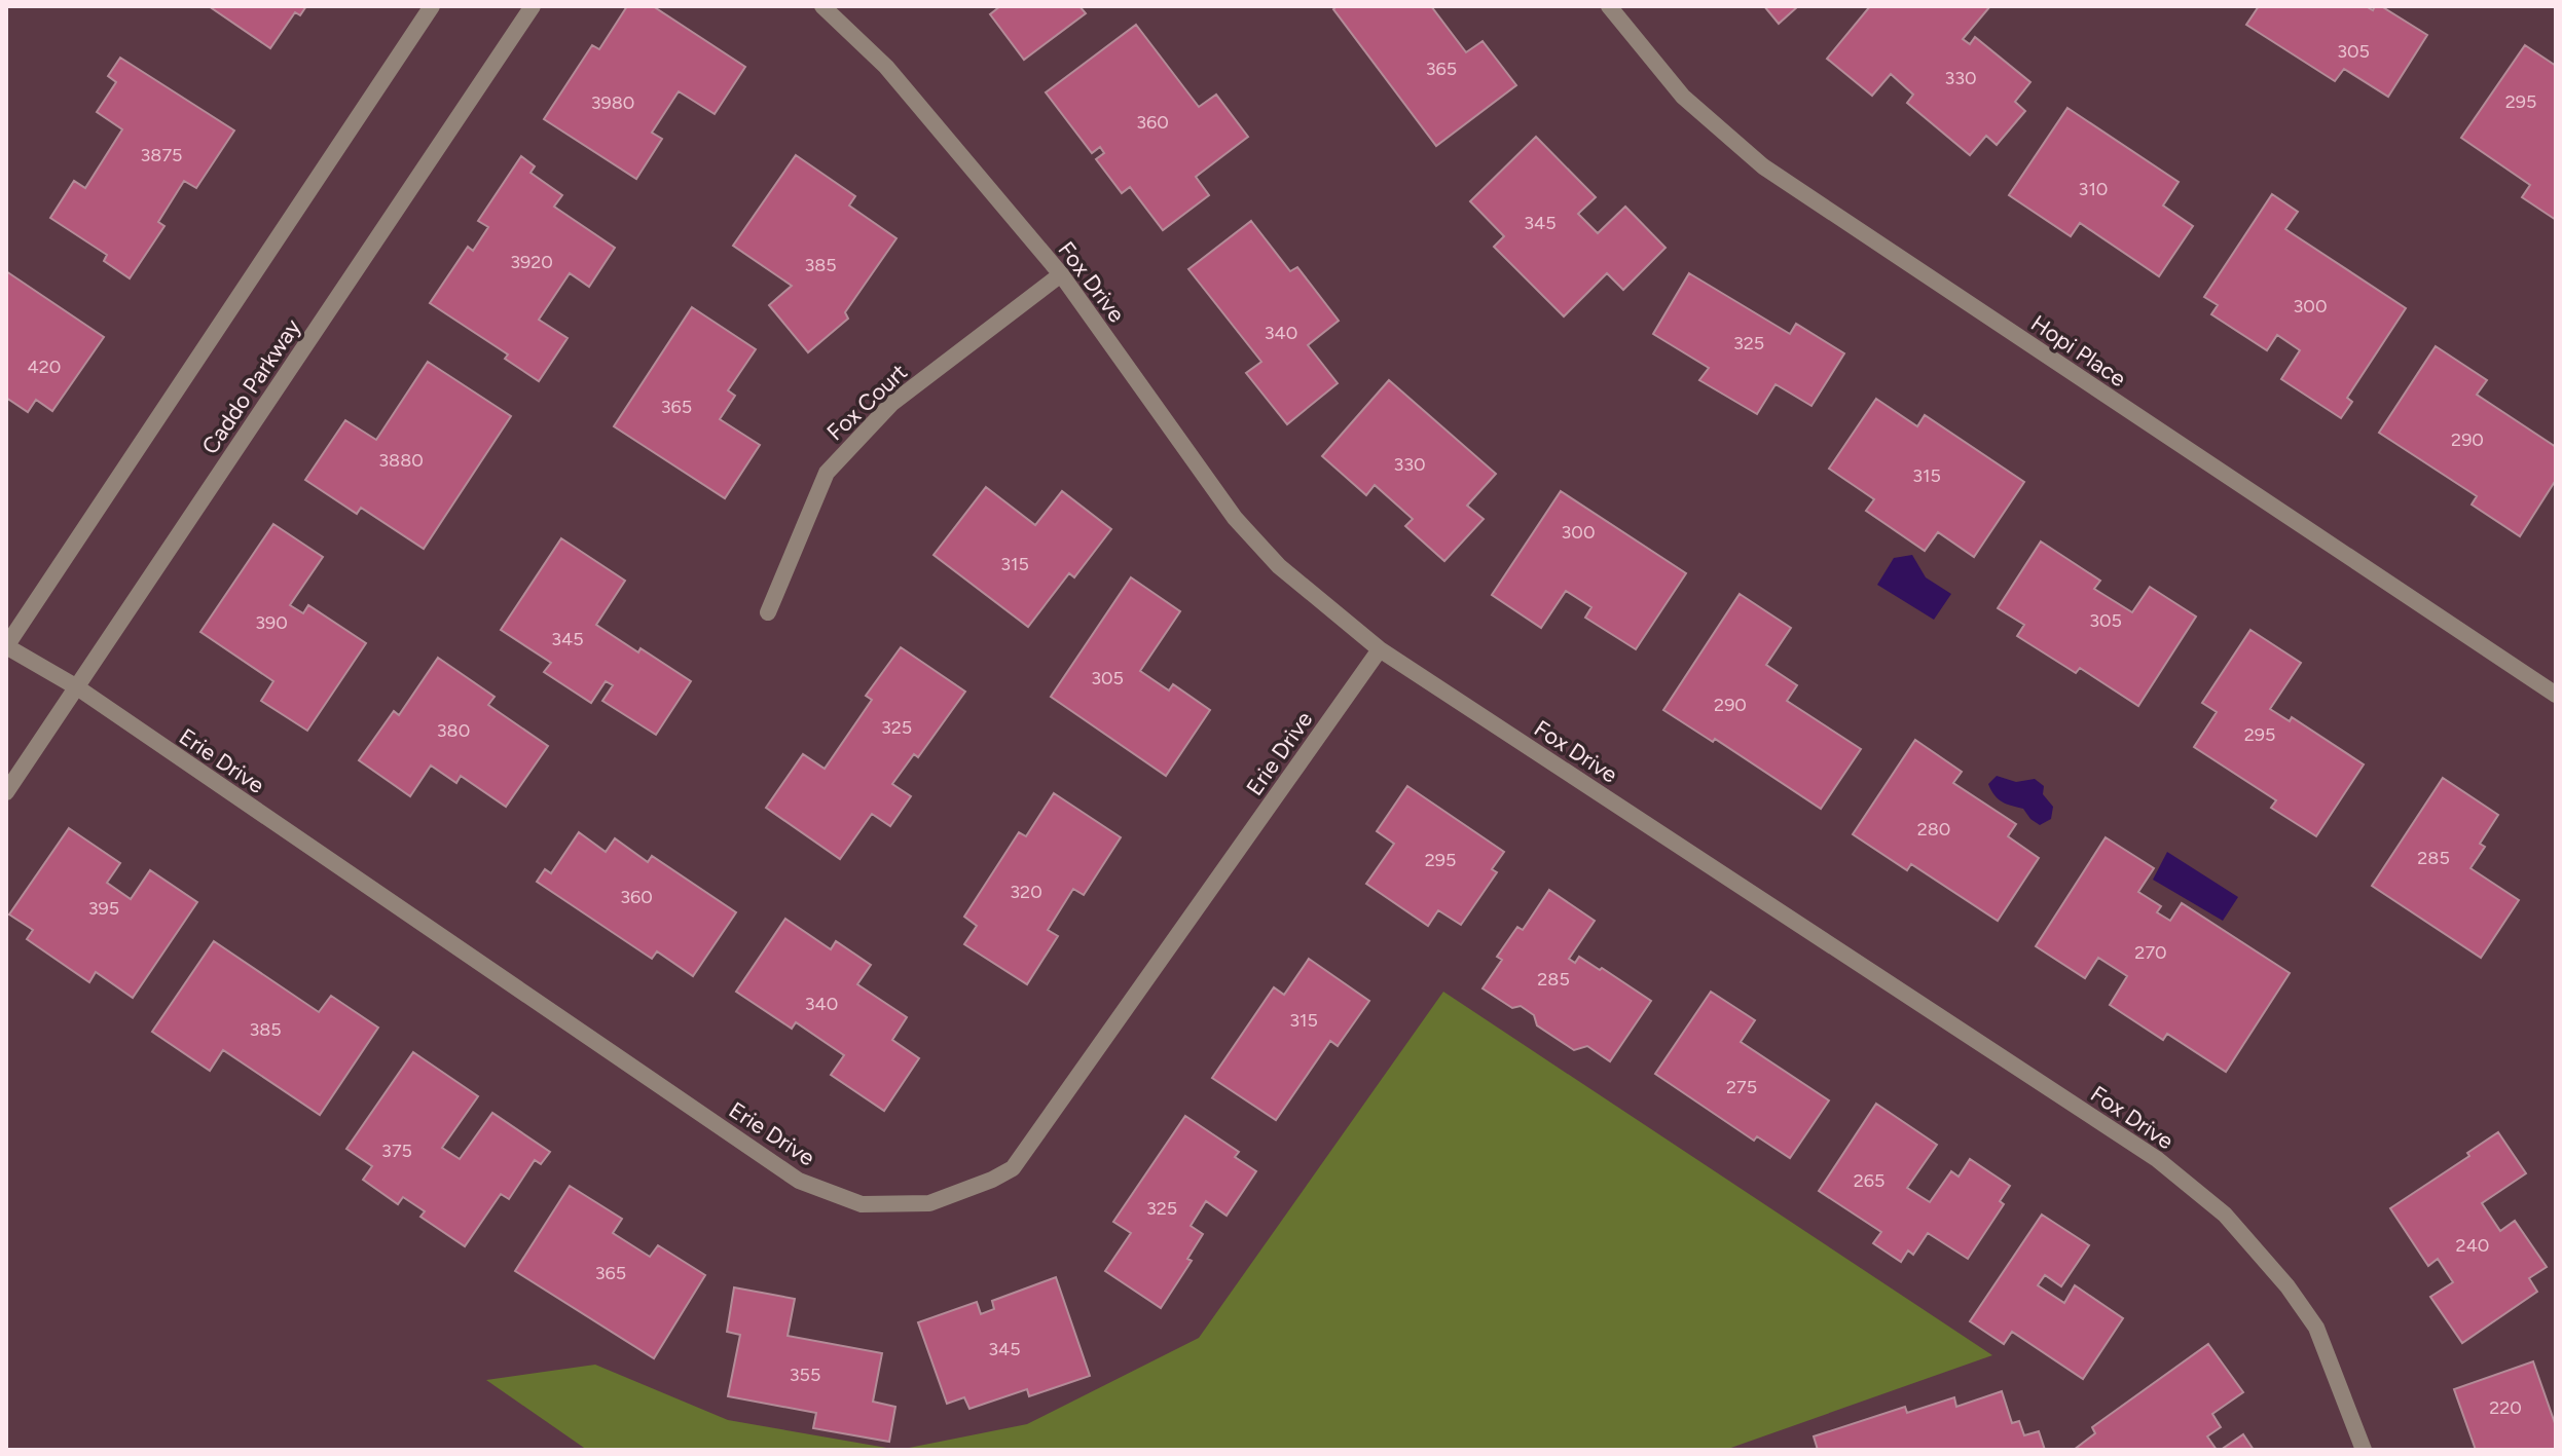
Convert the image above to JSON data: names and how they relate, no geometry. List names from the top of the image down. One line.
{"streets":{"street":["Fox Drive","Hopi Place","Caddo Parkway","Fox Court","Erie Drive"]},"crossings":[["Fox Drive","Fox Court"],["Fox Drive","Erie Drive"],["Caddo Parkway","Erie Drive"]],"house_numbers":["305","365","330","295","3980","360","3875","310","345","3920","385","300","340","325","420","365","290","3880","330","315","300","315","305","390","345","305","290","325","380","295","280","285","295","320","360","395","270","285","340","315","385","275","375","265","325","240","365","345","355","220"]}
